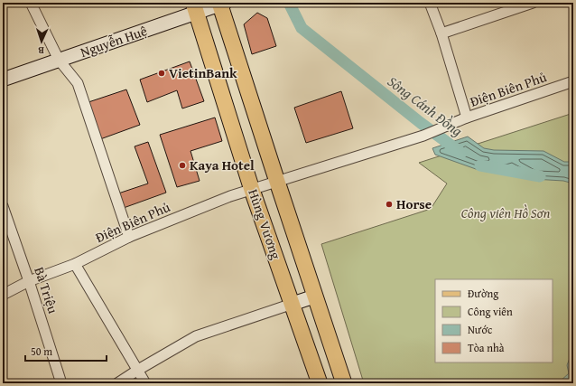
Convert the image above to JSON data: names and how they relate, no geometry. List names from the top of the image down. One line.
{"streets":{"main road":["Nguyễn Huệ","Hùng Vương"],"street":["Điện Biên Phủ","Bà Triệu"]},"crossings":[["Nguyễn Huệ","Hùng Vương"],["Điện Biên Phủ","Hùng Vương"],["Điện Biên Phủ","Bà Triệu"]],"water":["Sông Cánh Đồng"],"parks":["Công viên Hồ Sơn"],"places":["VietinBank","Kaya Hotel","Horse"],"legend":["Đường","Công viên","Nước","Tòa nhà"],"scale_bar":"50 m","north":"bottom"}
